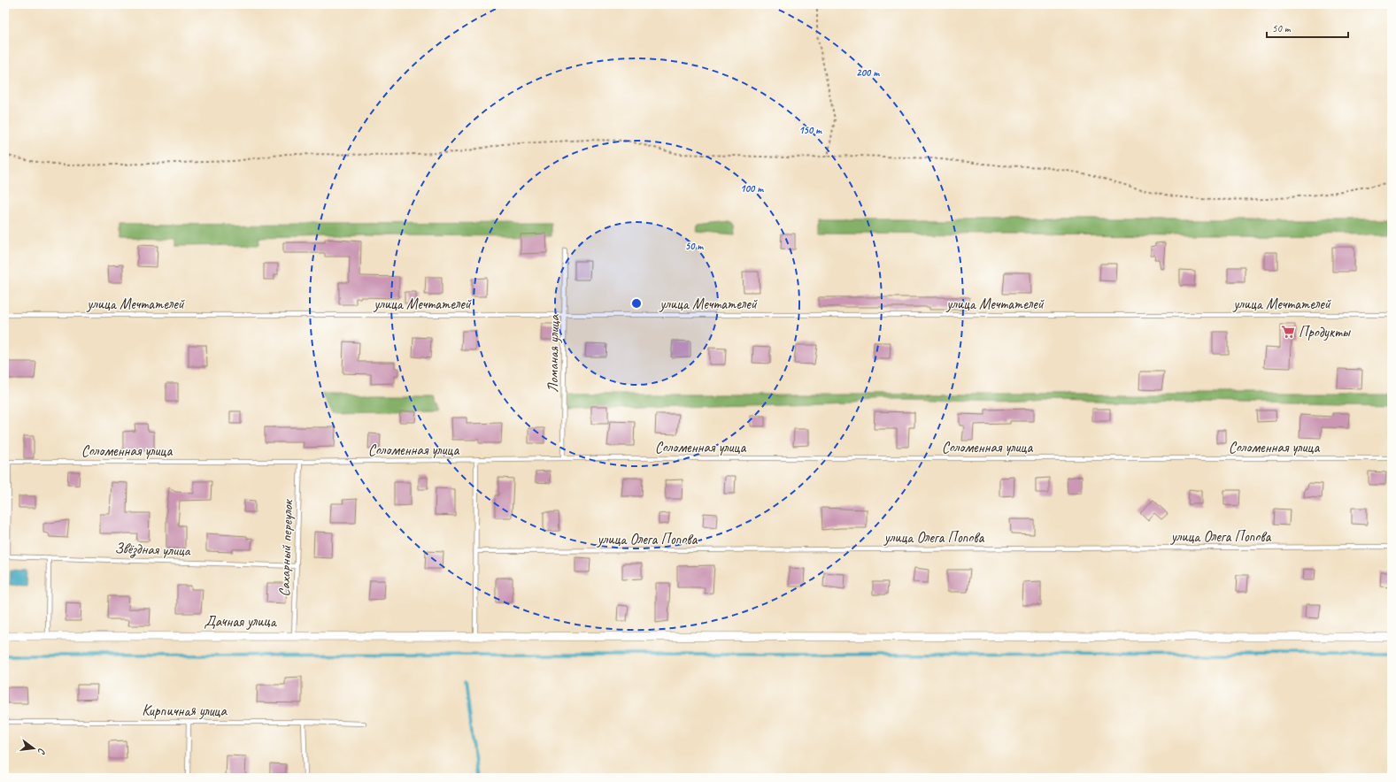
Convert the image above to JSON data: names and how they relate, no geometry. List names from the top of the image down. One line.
{"streets":{"street":["Дачная улица"],"lane":["улица Мечтателей","Ломаная улица","Соломенная улица","улица Олега Попова","Сахарный переулок","Звёздная улица","Кирпичная улица"]},"crossings":[["улица Мечтателей","Ломаная улица"],["Ломаная улица","Соломенная улица"],["Соломенная улица","Сахарный переулок"],["Соломенная улица","Звёздная улица"],["Сахарный переулок","Звёздная улица"],["Сахарный переулок","Дачная улица"]],"places":{"supermarket":["Продукты"]},"scale_bar":"50 m","north":"right","rings":["200 m","150 m","100 m","50 m"]}
